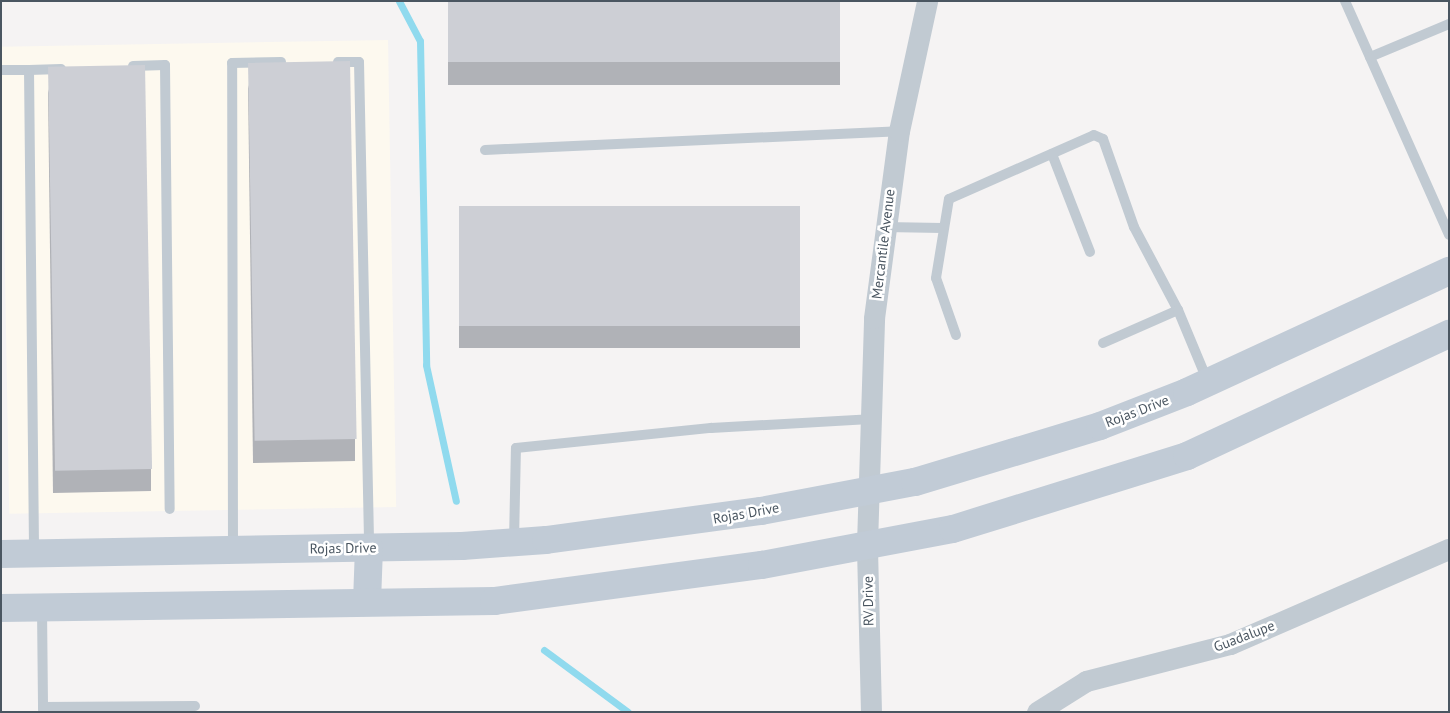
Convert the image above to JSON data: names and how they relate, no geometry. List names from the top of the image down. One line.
{"streets":{"main road":["Rojas Drive"],"street":["Mercantile Avenue","RV Drive","Guadalupe"]},"crossings":[["Mercantile Avenue","Rojas Drive"],["Mercantile Avenue","RV Drive"],["Rojas Drive","RV Drive"]]}
